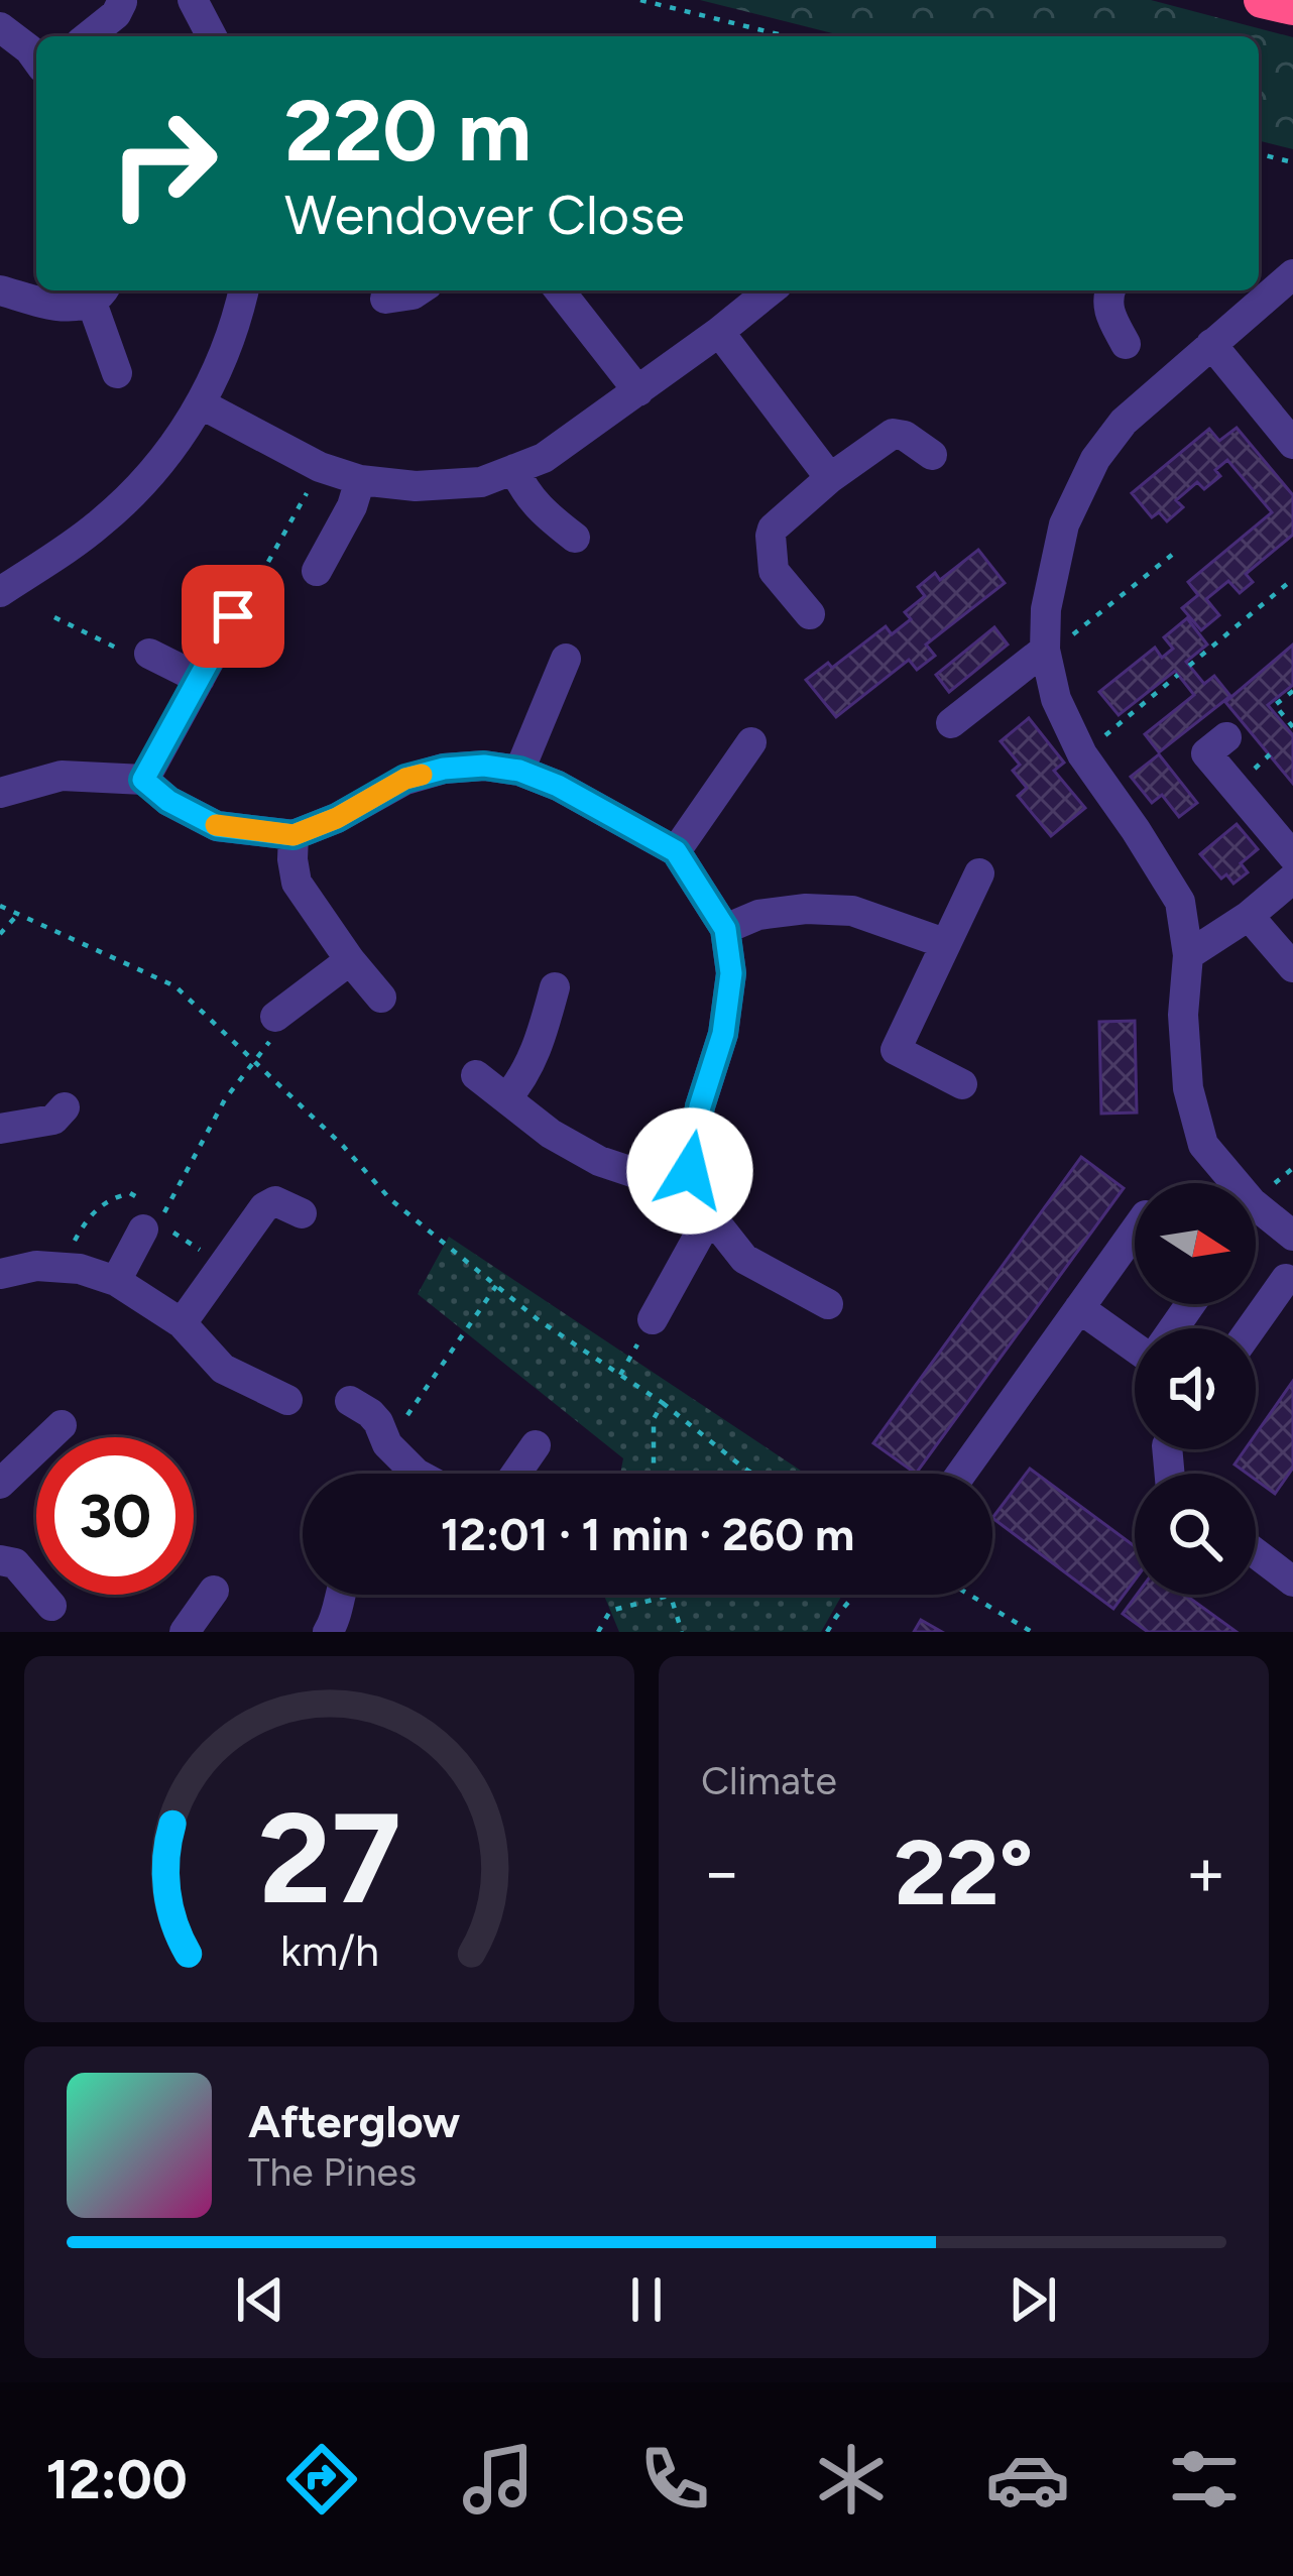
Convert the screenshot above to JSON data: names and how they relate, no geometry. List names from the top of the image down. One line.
{"north":"right","page":{"turn":["220 m","Wendover Close"],"limit":"30","trip":"12:01 · 1 min · 260 m","tile":"Climate","heat":["−","22°","+"],"song":["Afterglow","The Pines"],"tabs":"12:00","gauge":["27","km/h"]}}
